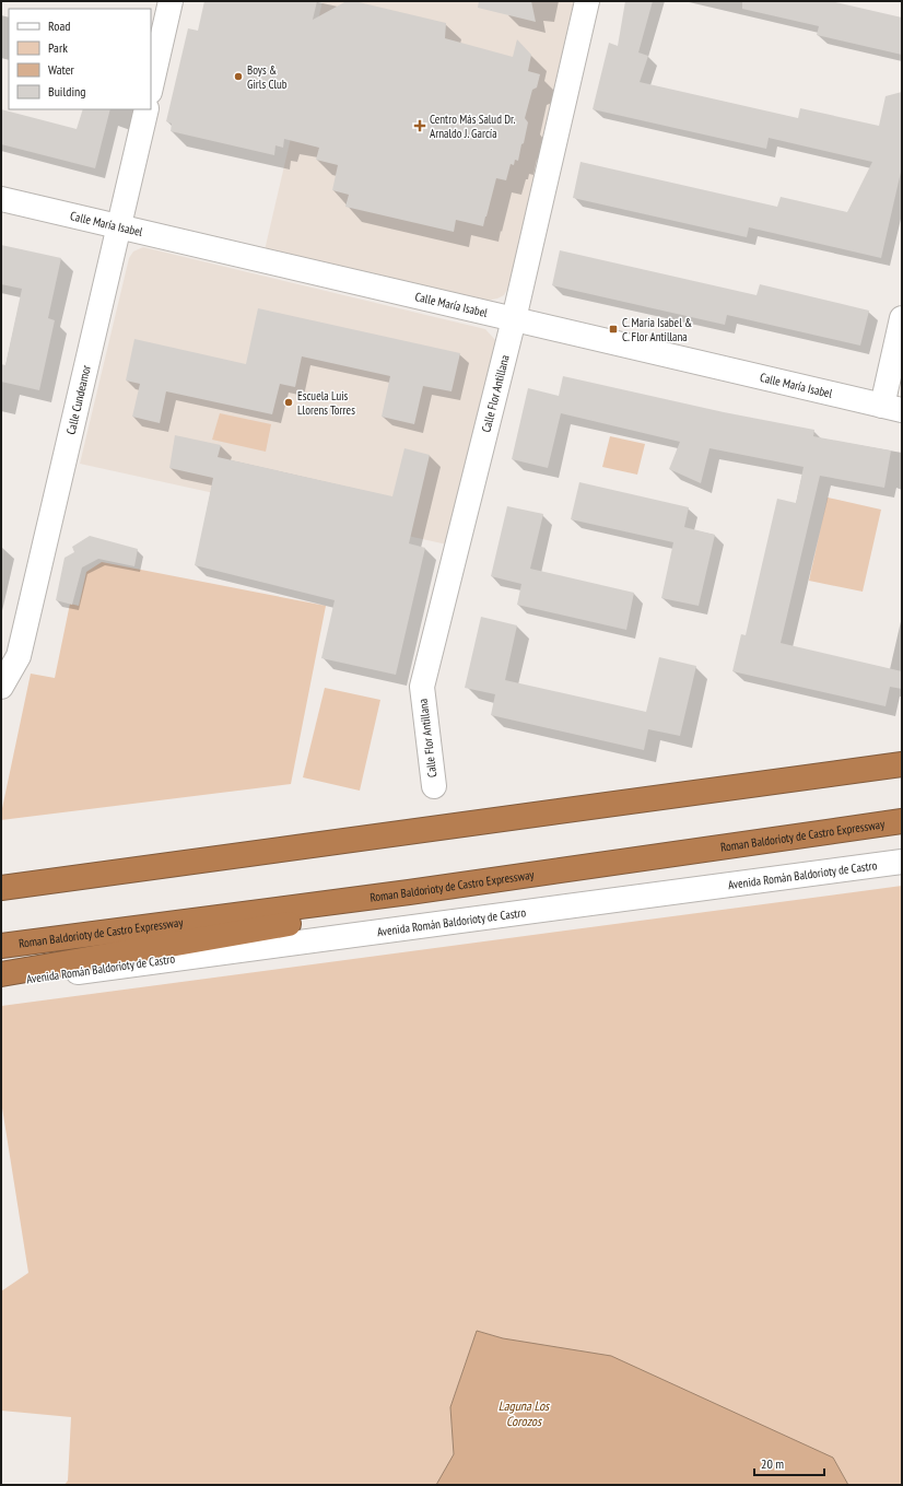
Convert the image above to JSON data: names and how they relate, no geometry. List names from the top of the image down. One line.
{"streets":{"highway":["Roman Baldorioty de Castro Expressway"],"street":["Calle María Isabel","Calle Flor Antillana","Calle Cundeamor","Avenida Román Baldorioty de Castro"]},"crossings":[["Calle María Isabel","Calle Flor Antillana"],["Calle María Isabel","Calle Cundeamor"]],"water":["Laguna Los Corozos"],"places":{"other":["Boys & Girls Club","Escuela Luis Llorens Torres"],"health":["Centro Más Salud Dr. Arnaldo J. García"],"transit":["C. María Isabel & C. Flor Antillana"]},"legend":["Road","Park","Water","Building"],"scale_bar":"20 m"}
